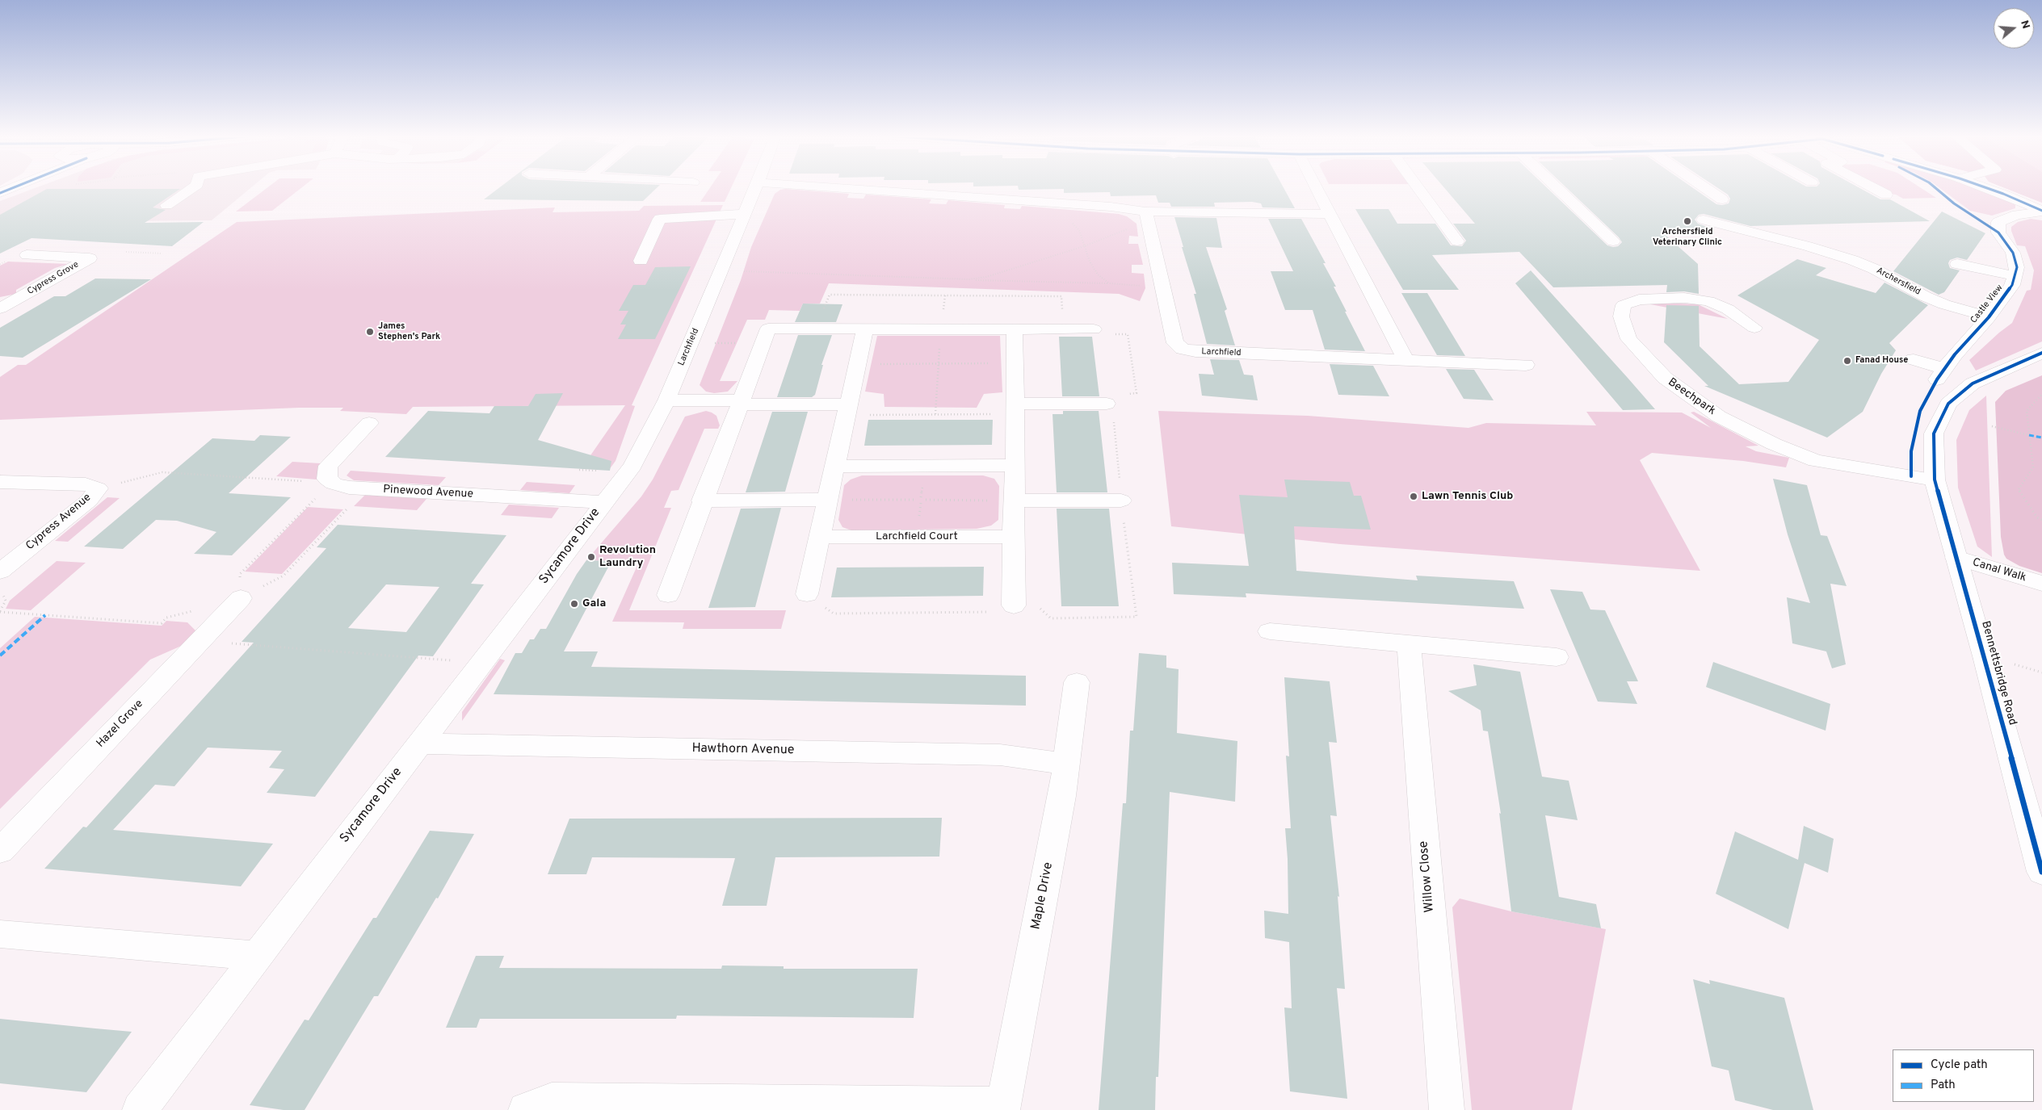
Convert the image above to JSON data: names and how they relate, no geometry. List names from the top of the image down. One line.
{"streets":{"street":["Cypress Grove","Archersfield","Castle View","Larchfield","Beechpark","Pinewood Avenue","Cypress Avenue","Larchfield Court","Sycamore Drive","Canal Walk","Bennettsbridge Road","Hazel Grove","Hawthorn Avenue","Willow Close","Maple Drive"]},"crossings":[["Archersfield","Castle View"],["Larchfield","Pinewood Avenue"],["Larchfield","Sycamore Drive"],["Beechpark","Bennettsbridge Road"],["Pinewood Avenue","Sycamore Drive"],["Sycamore Drive","Hawthorn Avenue"],["Canal Walk","Bennettsbridge Road"],["Hawthorn Avenue","Maple Drive"]],"places":["Archersfield Veterinary Clinic","James Stephen's Park","Fanad House","Lawn Tennis Club","Revolution Laundry","Gala"],"legend":["Cycle path","Path"],"north":"right"}
